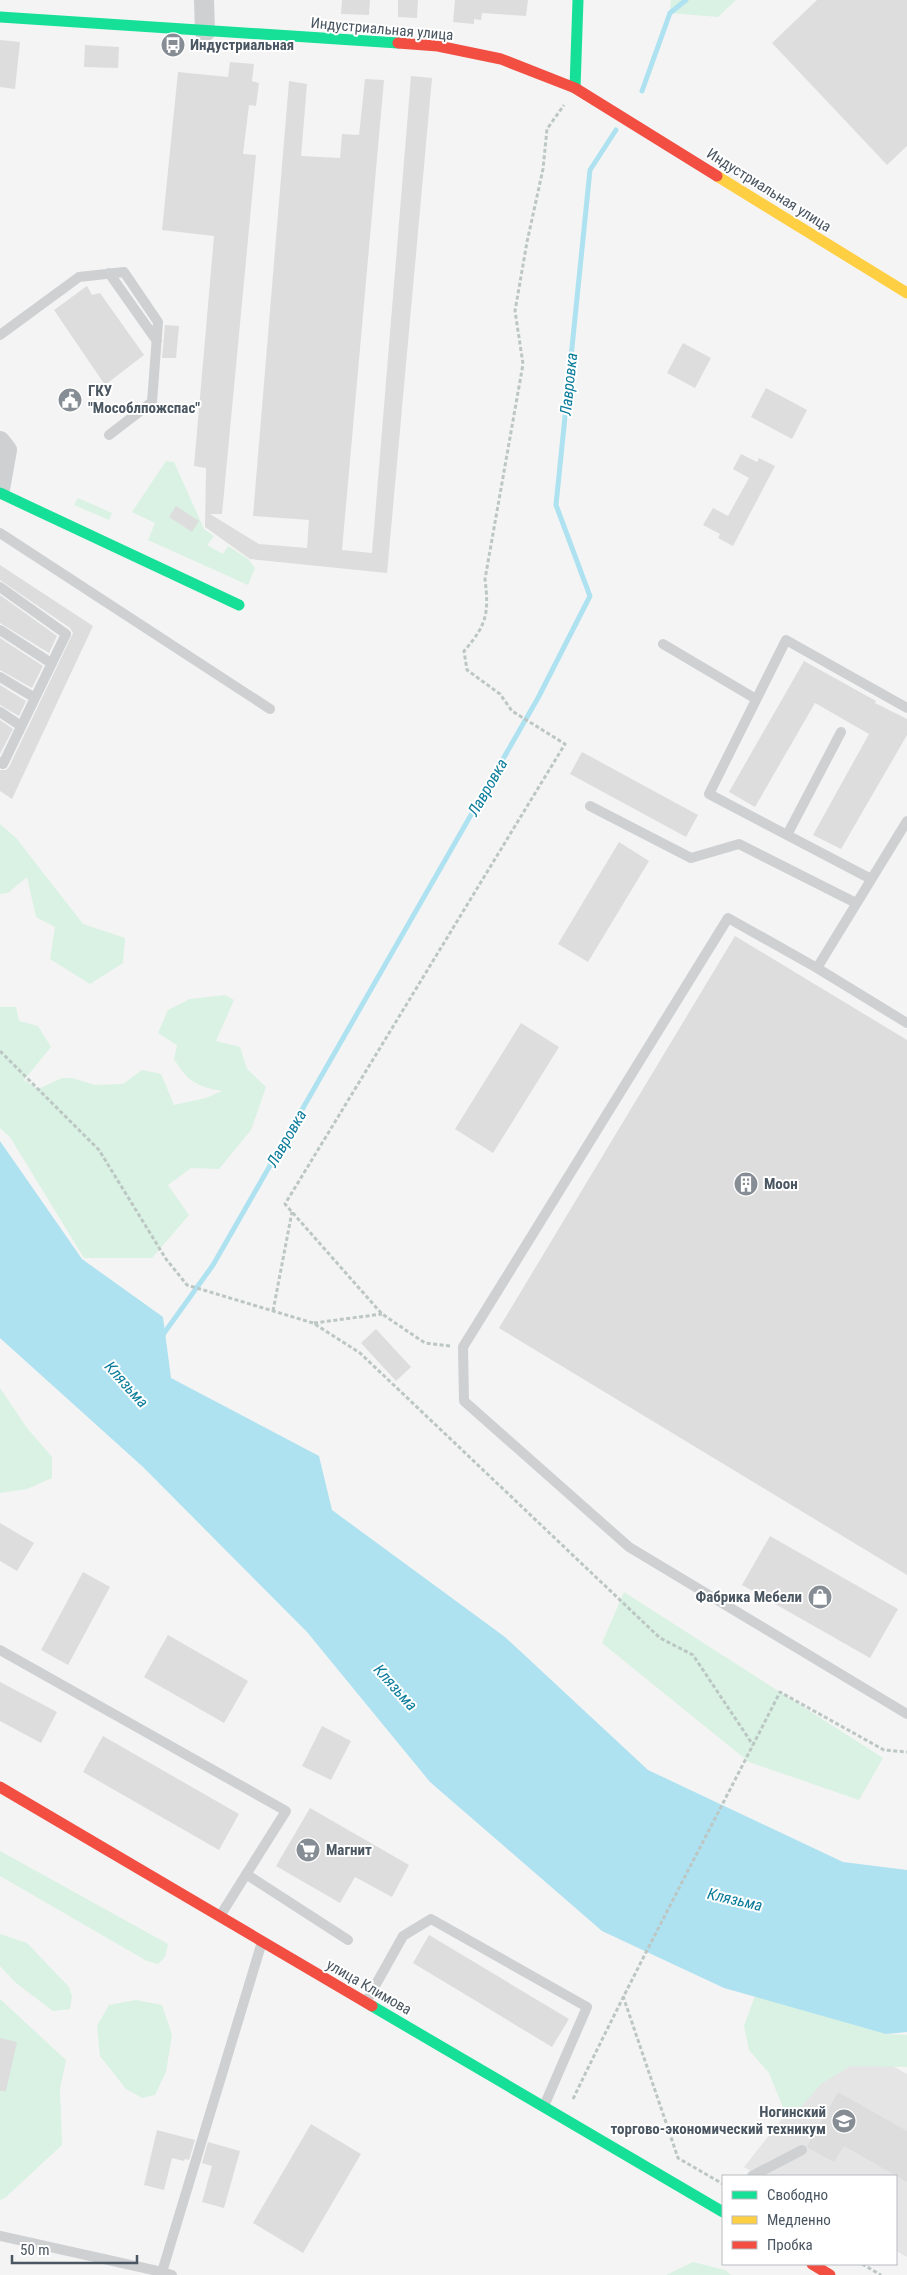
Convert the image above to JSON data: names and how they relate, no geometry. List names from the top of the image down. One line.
{"streets":{"street":["Индустриальная улица","улица Климова"]},"water":["Лавровка","Клязьма"],"places":{"bus stop":["Индустриальная"],"public building":["ГКУ \"Мособлпожспас\""],"building":["Моон"],"shop":["Фабрика Мебели"],"supermarket":["Магнит"],"school or university":["Ногинский торгово-экономический техникум"]},"legend":["Свободно","Медленно","Пробка"],"scale_bar":"50 m"}
